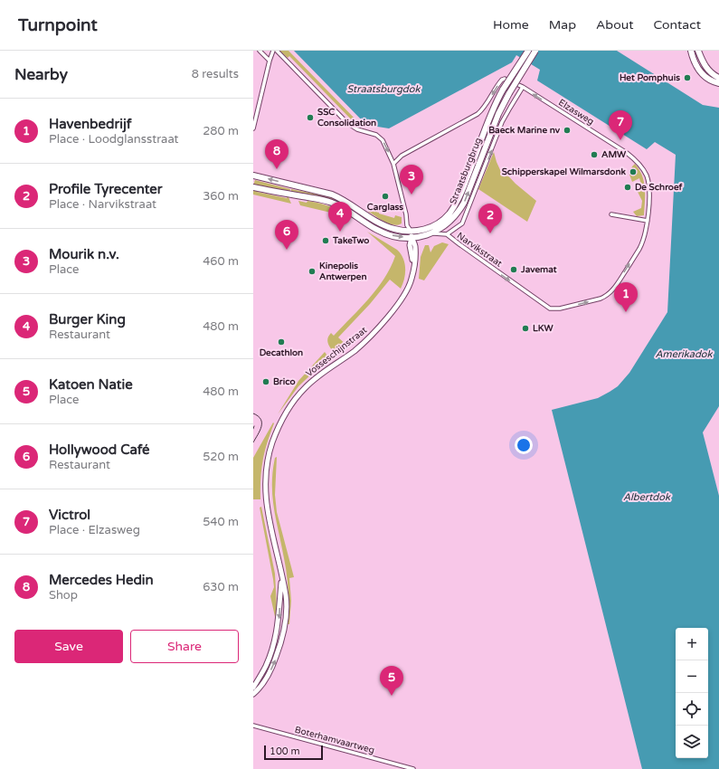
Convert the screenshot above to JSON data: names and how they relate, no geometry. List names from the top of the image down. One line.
{"streets":{"main road":["Straatsburgbrug"],"street":["Elzasweg","Narvikstraat","Vosseschijnstraat","Boterhamvaartweg"]},"crossings":[["Elzasweg","Narvikstraat"],["Elzasweg","Vosseschijnstraat"],["Straatsburgbrug","Vosseschijnstraat"]],"water":["Straatsburgdok","Amerikadok","Albertdok"],"places":["Het Pomphuis","SSC Consolidation","Baeck Marine nv","AMW","Schipperskapel Wilmarsdonk","De Schroef","Carglass","TakeTwo","Javemat","Kinepolis Antwerpen","LKW","Decathlon","Brico"],"scale_bar":"100 m","page":{"header":"Turnpoint","nav":["Home","Map","About","Contact"],"heading":["Nearby","8 results"],"list":[{"mark":"1","name":"Havenbedrijf","note":"Place · Loodglansstraat","value":"280 m"},{"mark":"2","name":"Profile Tyrecenter","note":"Place · Narvikstraat","value":"360 m"},{"mark":"3","name":"Mourik n.v.","note":"Place","value":"460 m"},{"mark":"4","name":"Burger King","note":"Restaurant","value":"480 m"},{"mark":"5","name":"Katoen Natie","note":"Place","value":"480 m"},{"mark":"6","name":"Hollywood Café","note":"Restaurant","value":"520 m"},{"mark":"7","name":"Victrol","note":"Place · Elzasweg","value":"540 m"},{"mark":"8","name":"Mercedes Hedin","note":"Shop","value":"630 m"}],"pins":["7","8","3","4","2","6","1","5"],"buttons":["Save","Share"],"map_buttons":["+","−"],"scale":"100 m"}}
